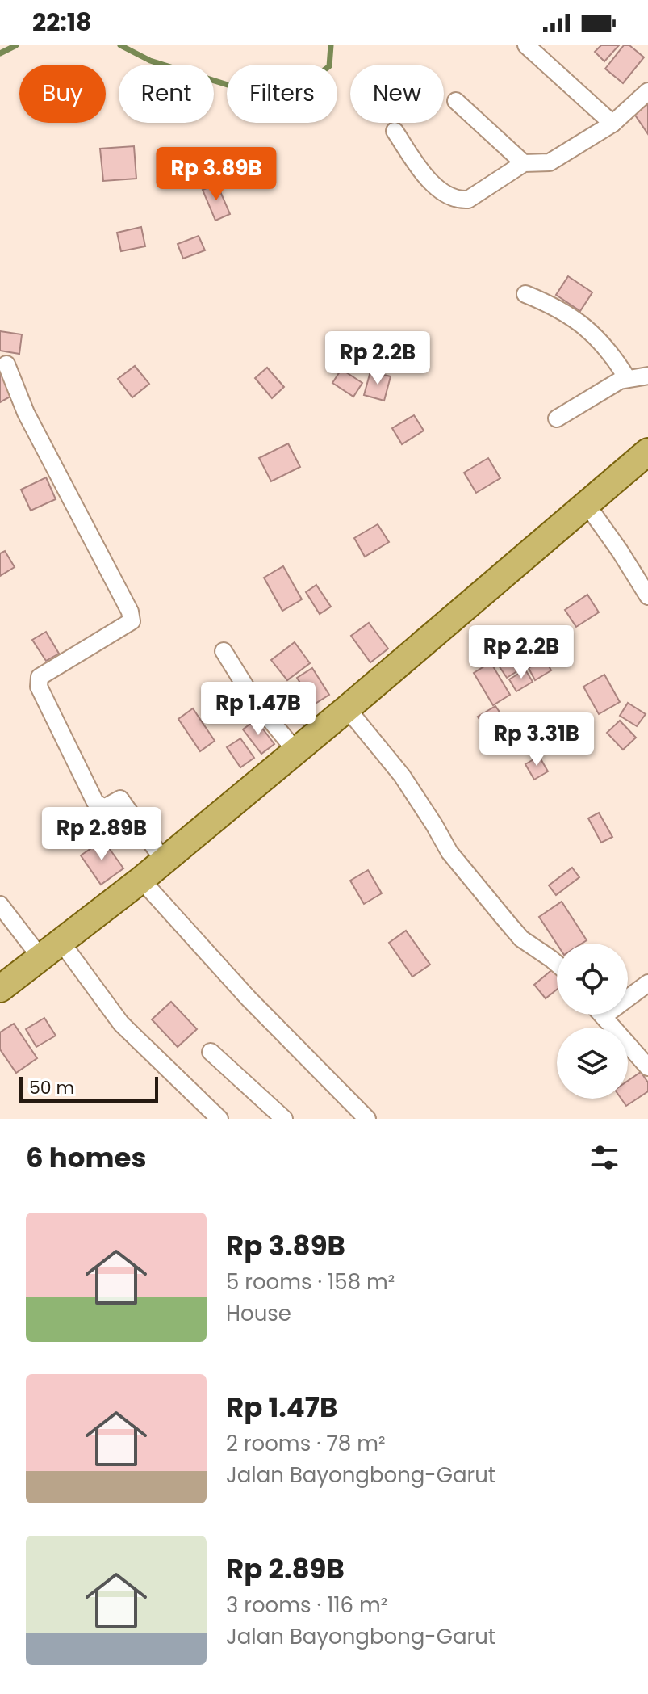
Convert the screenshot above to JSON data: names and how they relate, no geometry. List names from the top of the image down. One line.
{"scale_bar":"50 m","page":{"status":"22:18","chip":["Buy","Rent","Filters","New"],"price":["Rp 3.89B","Rp 2.2B","Rp 2.2B","Rp 1.47B","Rp 3.31B","Rp 2.89B"],"scale":"50 m","heading":"6 homes","list":[{"name":"Rp 3.89B","note":"5 rooms · 158 m² · House"},{"name":"Rp 1.47B","note":"2 rooms · 78 m² · Jalan Bayongbong-Garut"},{"name":"Rp 2.89B","note":"3 rooms · 116 m² · Jalan Bayongbong-Garut"}]}}
